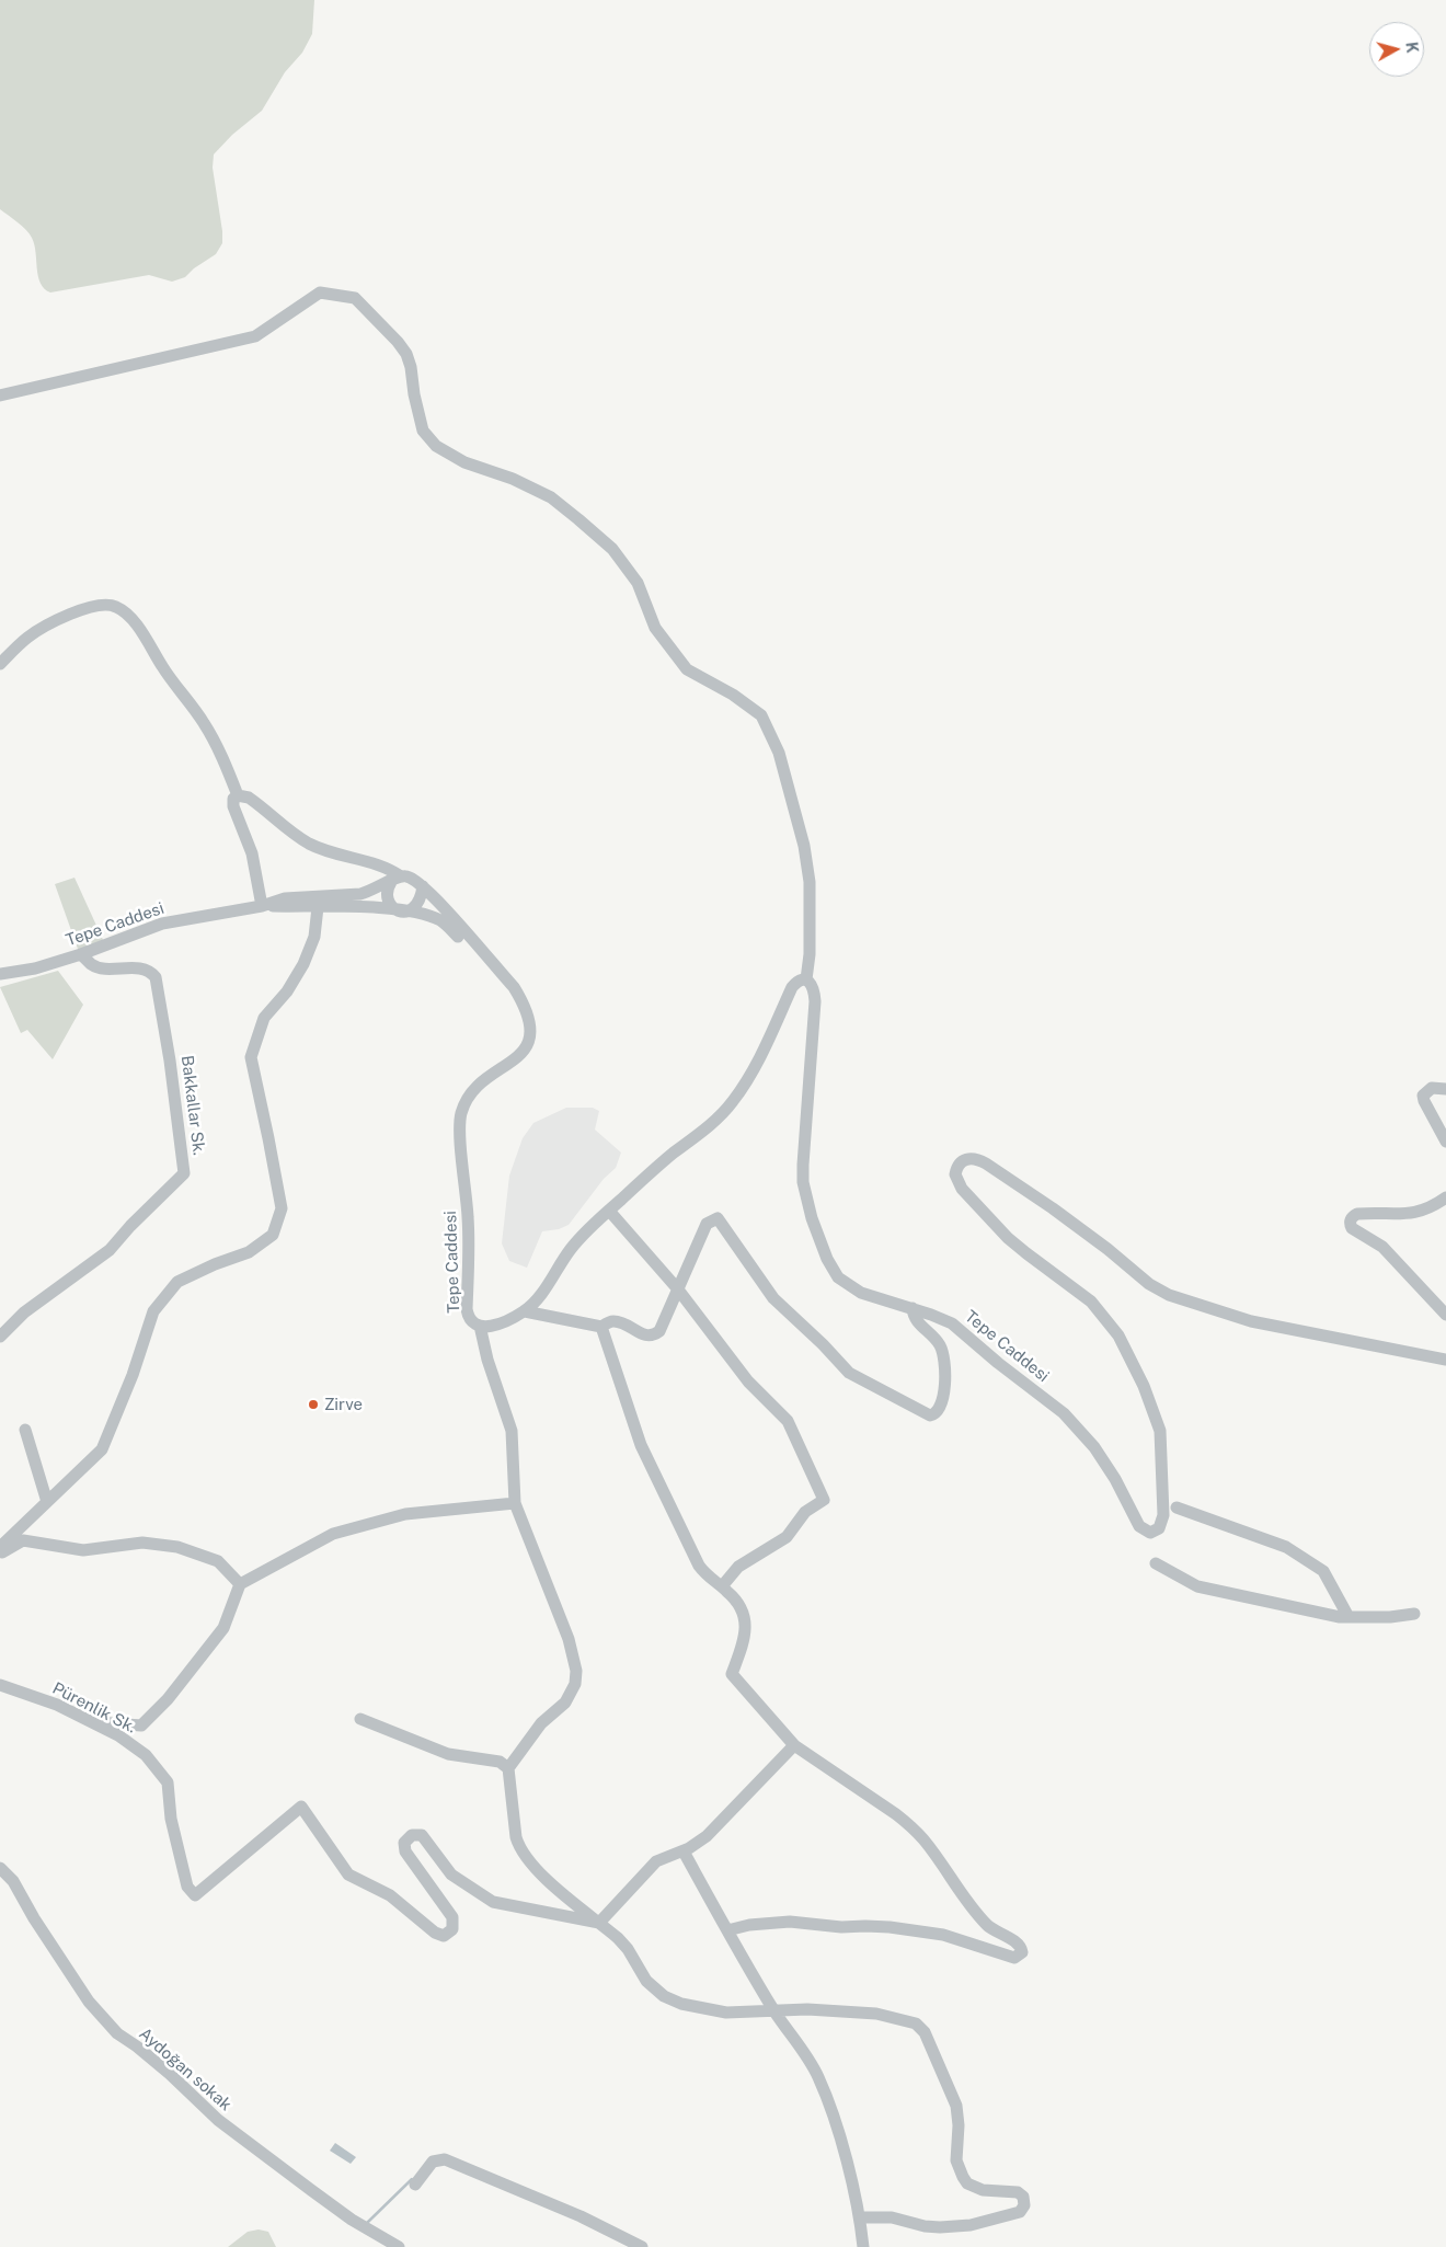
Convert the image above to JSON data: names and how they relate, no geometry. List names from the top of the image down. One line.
{"streets":{"street":["Tepe Caddesi","Bakkallar Sk.","Pürenlik Sk.","Aydoğan sokak"]},"crossings":[["Tepe Caddesi","Bakkallar Sk."]],"places":["Zirve"],"north":"right"}
